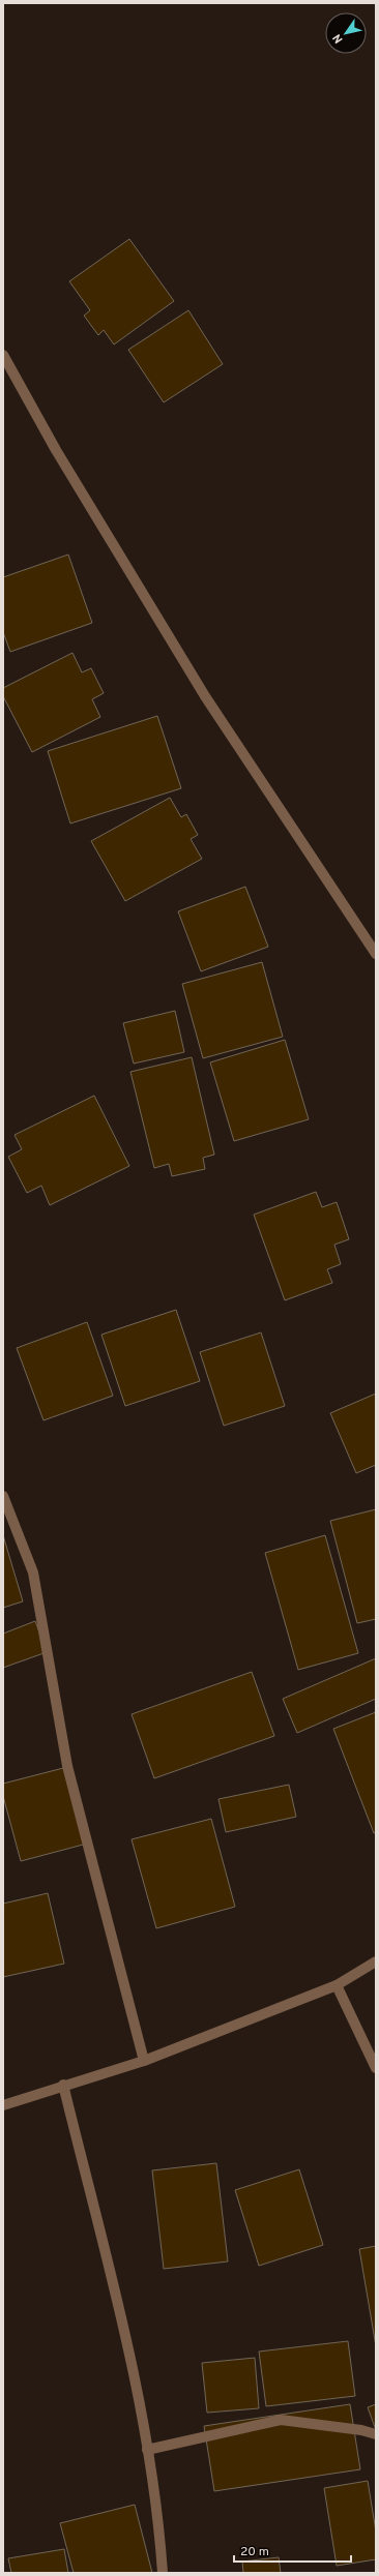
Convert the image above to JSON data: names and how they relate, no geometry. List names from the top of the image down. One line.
{"scale_bar":"20 m","north":"bottom left"}
